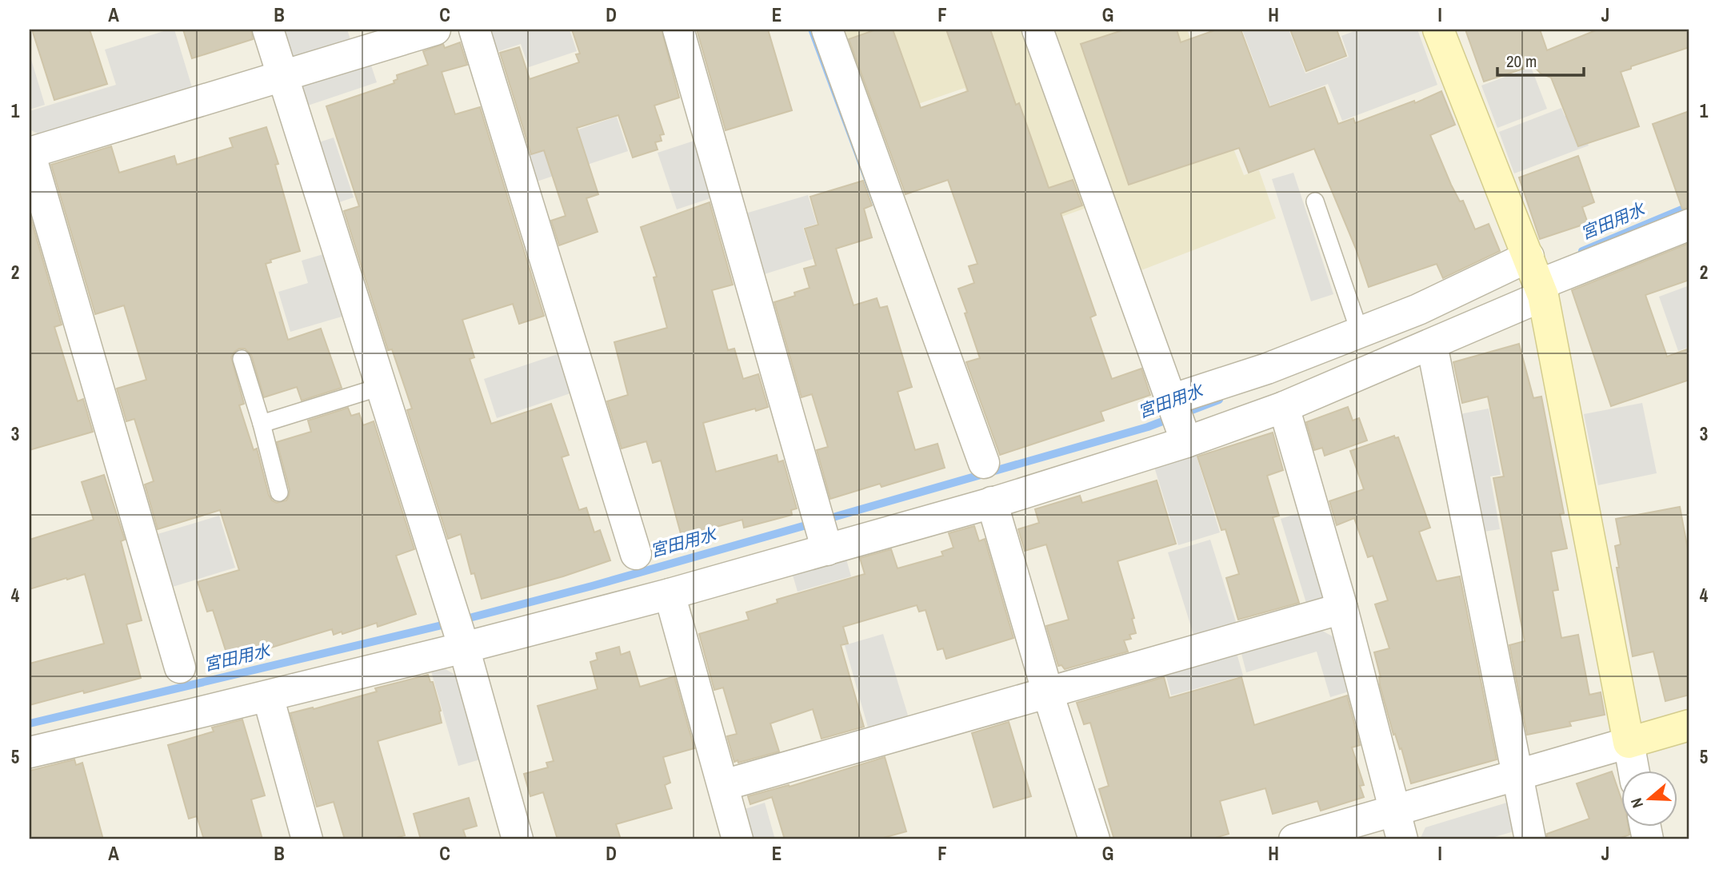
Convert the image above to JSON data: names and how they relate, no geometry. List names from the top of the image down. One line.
{"water":["宮田用水"],"scale_bar":"20 m","north":"left","grid":{"columns":["A","B","C","D","E","F","G","H","I","J"],"rows":["1","2","3","4","5"]}}
